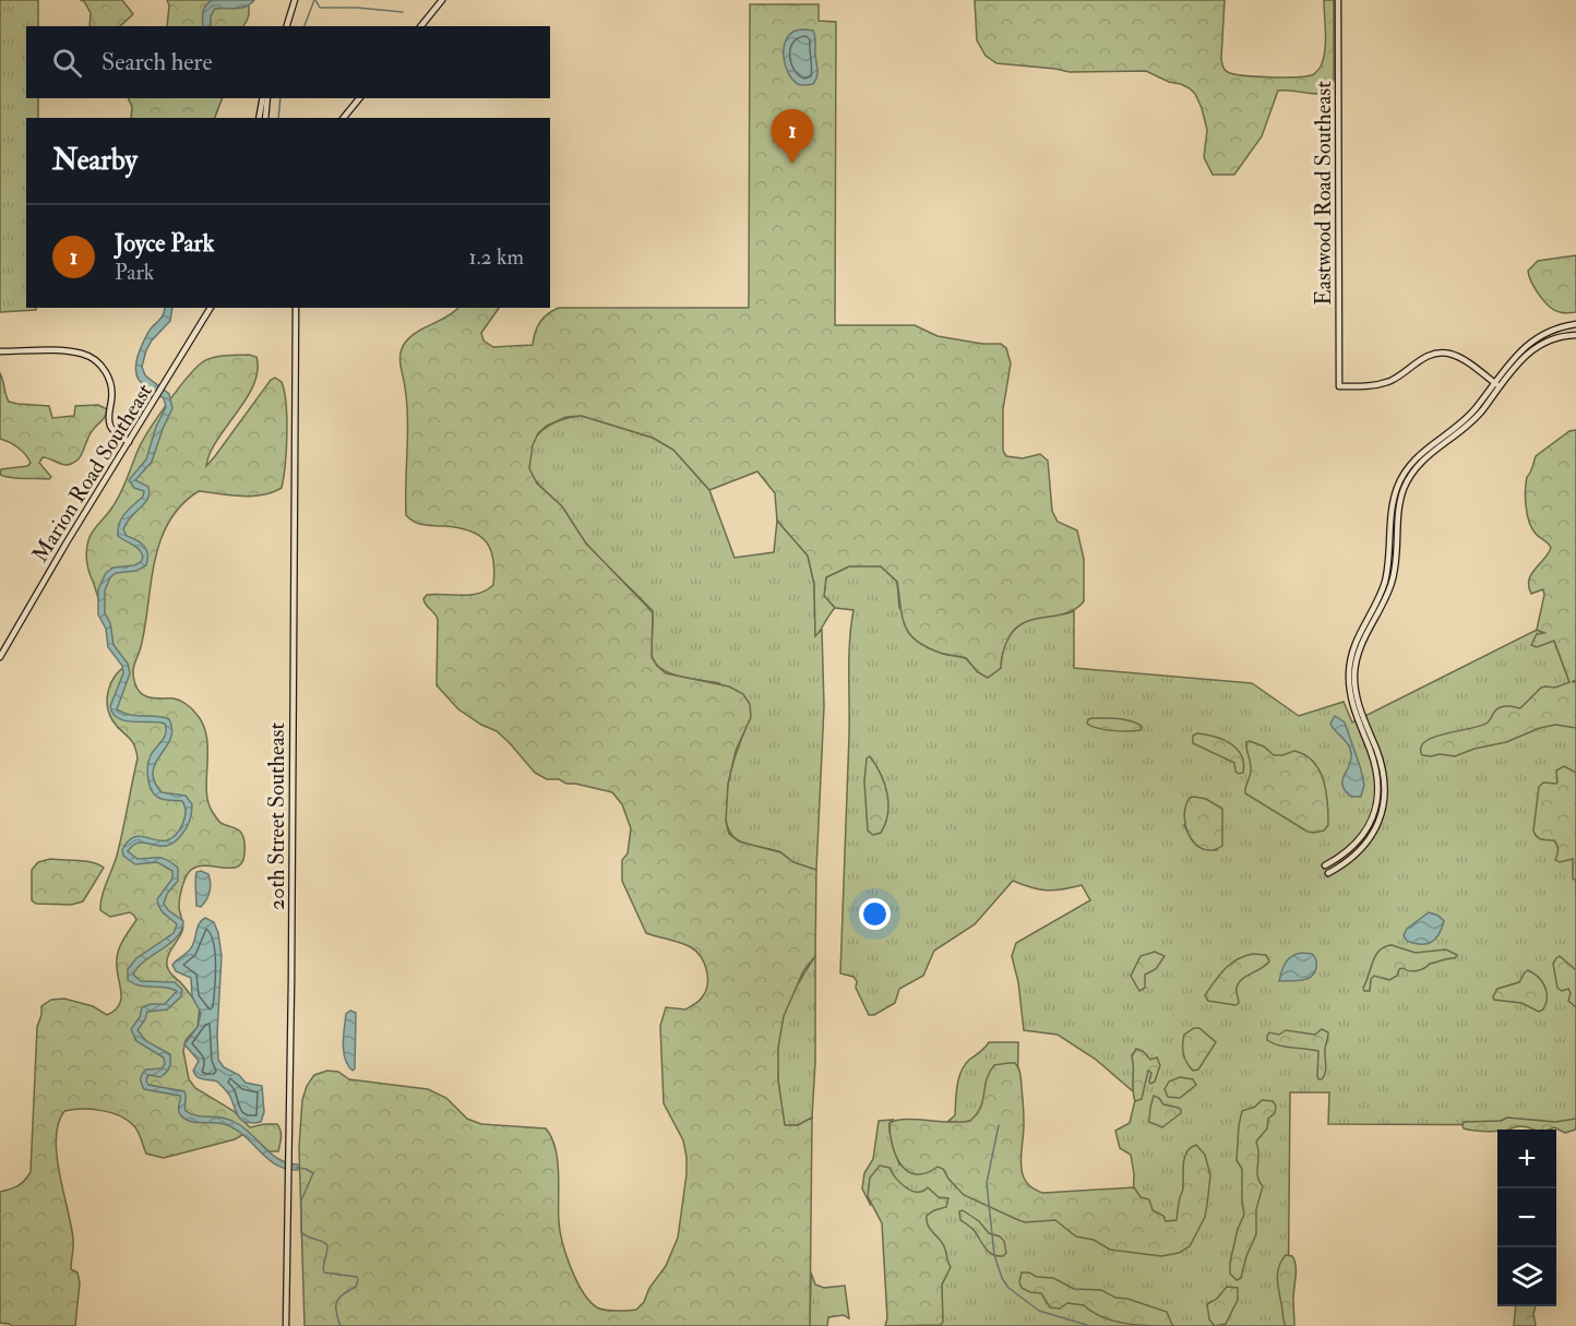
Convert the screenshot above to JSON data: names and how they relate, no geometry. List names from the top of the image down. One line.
{"streets":{"street":["Eastwood Road Southeast","Marion Road Southeast","20th Street Southeast"]},"page":{"search":"Search here","pins":"1","heading":"Nearby","list":[{"mark":"1","name":"Joyce Park","note":"Park","value":"1.2 km"}],"map_buttons":["+","−"]}}
